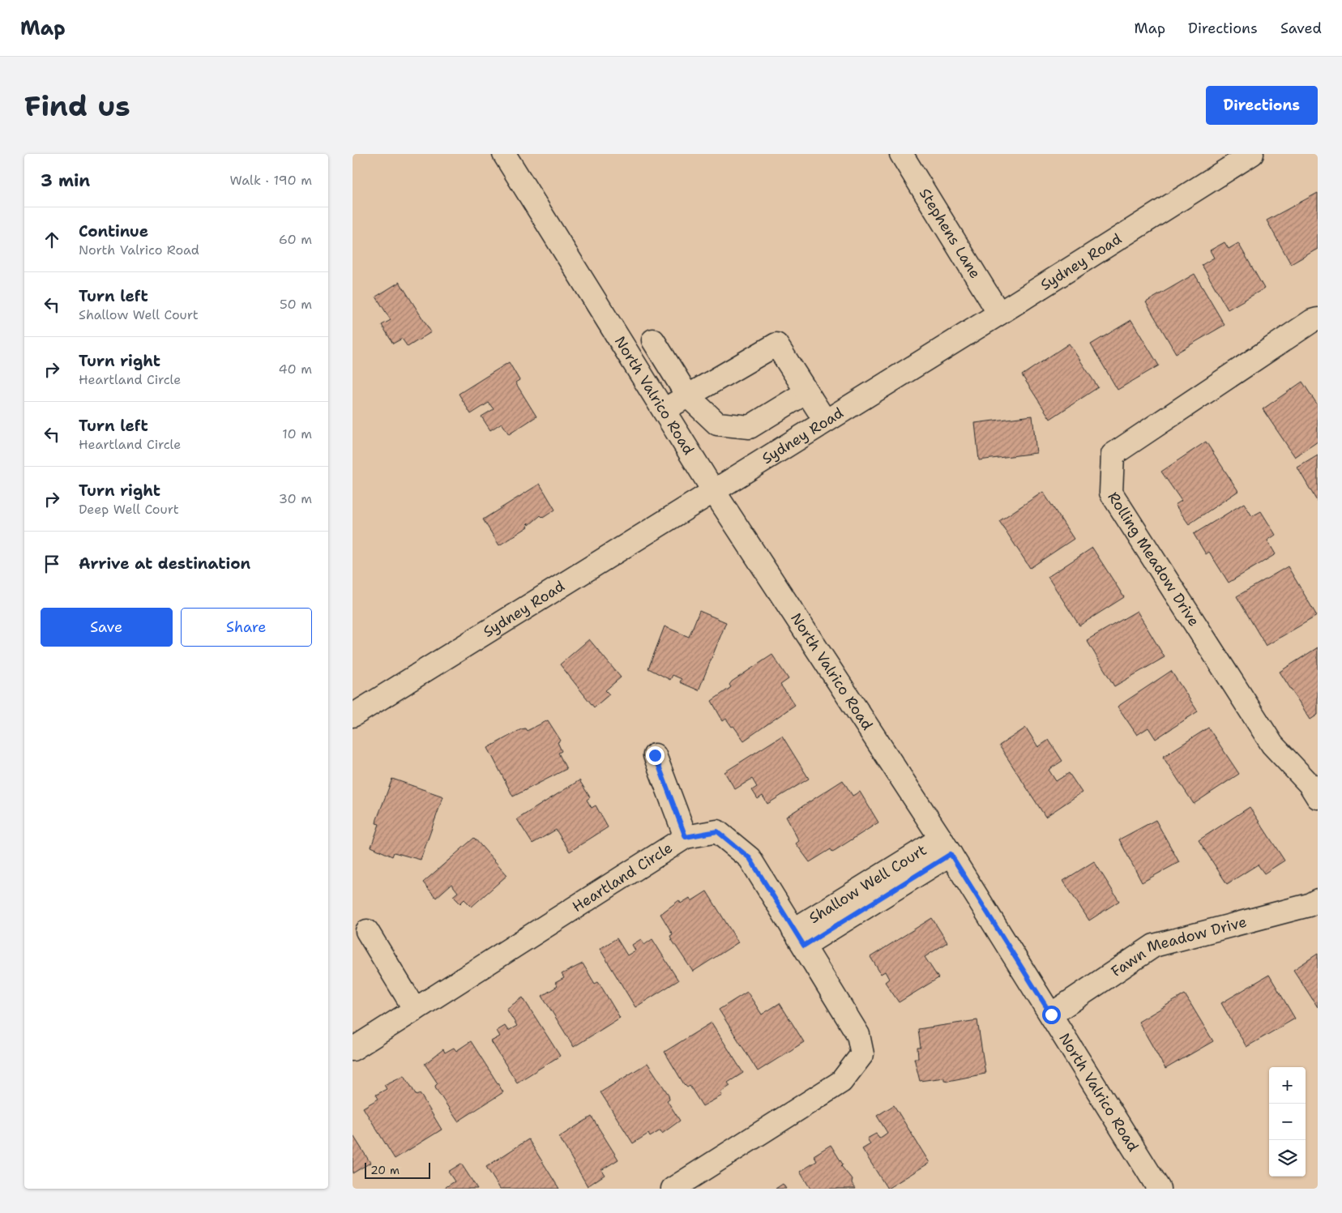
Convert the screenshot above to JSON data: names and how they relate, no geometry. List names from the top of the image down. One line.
{"streets":{"street":["Stephens Lane","Sydney Road","North Valrico Road","Rolling Meadow Drive","Heartland Circle","Shallow Well Court","Fawn Meadow Drive"]},"crossings":[["Stephens Lane","Sydney Road"],["Sydney Road","North Valrico Road"],["North Valrico Road","Shallow Well Court"],["North Valrico Road","Fawn Meadow Drive"],["Heartland Circle","Shallow Well Court"]],"scale_bar":"20 m","page":{"header":"Map","nav":["Map","Directions","Saved"],"buttons":["Directions",["Save","Share"]],"title":"Find us","heading":["3 min","Walk · 190 m"],"list":[["Continue","North Valrico Road","60 m"],["Turn left","Shallow Well Court","50 m"],["Turn right","Heartland Circle","40 m"],["Turn left","Heartland Circle","10 m"],["Turn right","Deep Well Court","30 m"],"Arrive at destination"],"map_buttons":["+","−"],"scale":"20 m"}}
